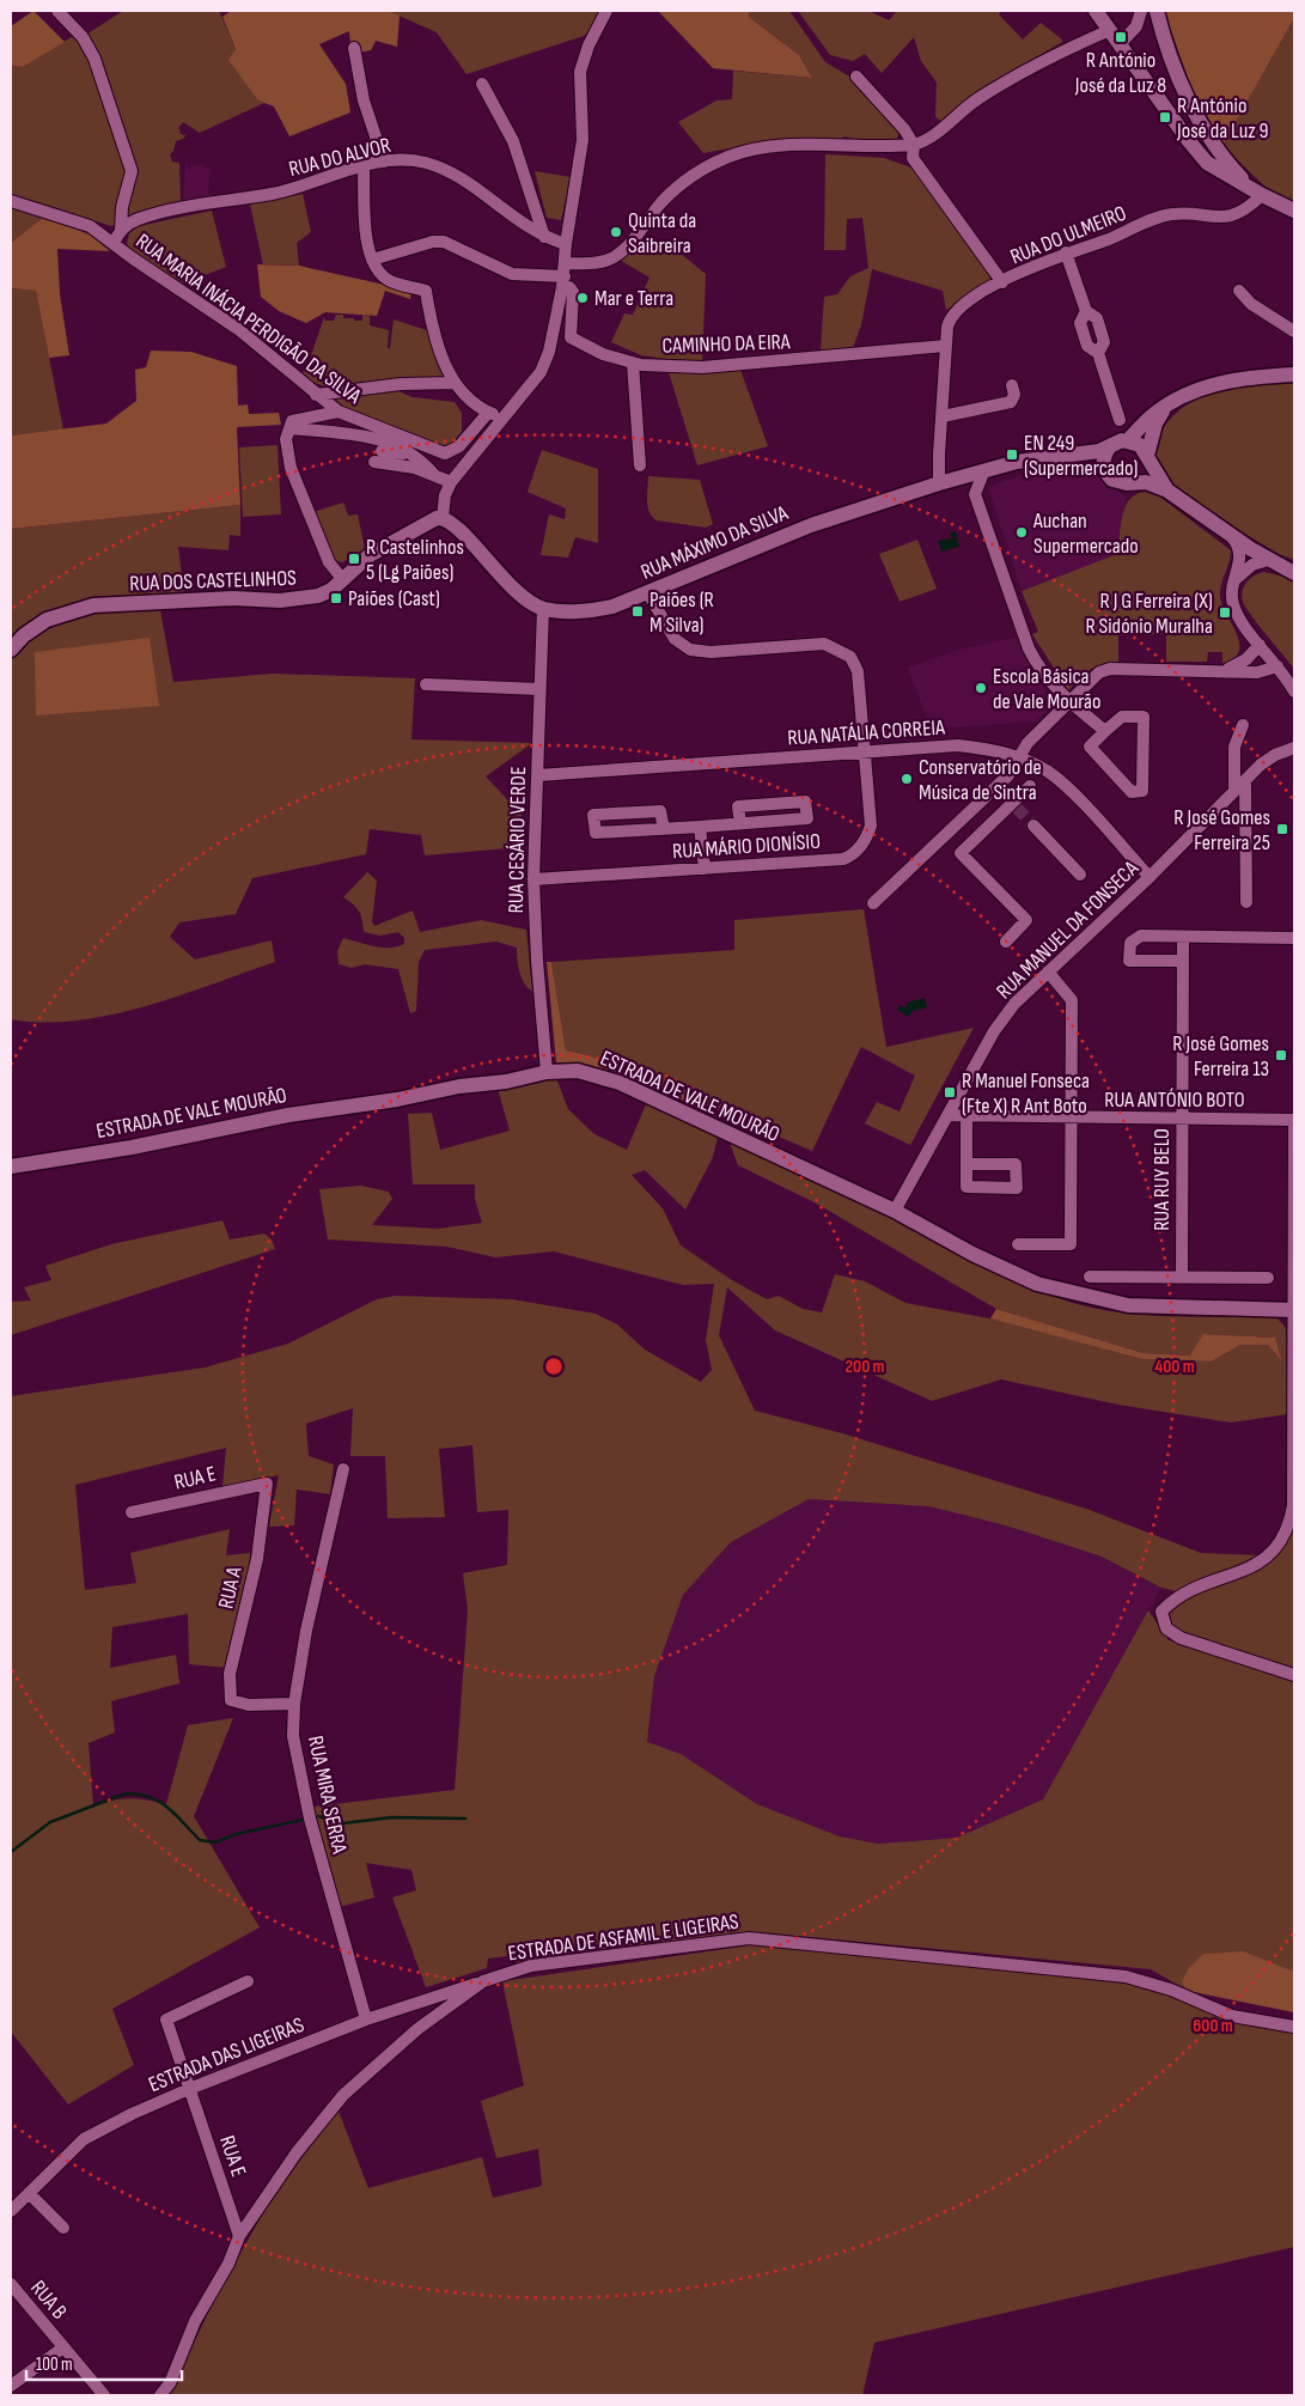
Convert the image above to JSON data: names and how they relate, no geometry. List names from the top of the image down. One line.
{"streets":{"street":["RUA DO ALVOR","RUA DO ULMEIRO","RUA MARIA INÁCIA PERDIGÃO DA SILVA","CAMINHO DA EIRA","RUA MÁXIMO DA SILVA","RUA DOS CASTELINHOS","RUA NATÁLIA CORREIA","RUA CESÁRIO VERDE","RUA MÁRIO DIONÍSIO","RUA MANUEL DA FONSECA","ESTRADA DE VALE MOURÃO","RUA ANTÓNIO BOTO","RUA RUY BELO","RUA E","RUA A","RUA MIRA SERRA","ESTRADA DE ASFAMIL E LIGEIRAS","ESTRADA DAS LIGEIRAS","RUA B"]},"crossings":[["RUA DO ULMEIRO","CAMINHO DA EIRA"],["RUA DO ULMEIRO","RUA MÁXIMO DA SILVA"],["RUA MÁXIMO DA SILVA","RUA CESÁRIO VERDE"],["RUA NATÁLIA CORREIA","RUA CESÁRIO VERDE"],["RUA NATÁLIA CORREIA","RUA MÁRIO DIONÍSIO"],["RUA NATÁLIA CORREIA","RUA MANUEL DA FONSECA"],["RUA CESÁRIO VERDE","RUA MÁRIO DIONÍSIO"],["RUA CESÁRIO VERDE","ESTRADA DE VALE MOURÃO"],["RUA MANUEL DA FONSECA","ESTRADA DE VALE MOURÃO"],["RUA MANUEL DA FONSECA","RUA ANTÓNIO BOTO"],["RUA ANTÓNIO BOTO","RUA RUY BELO"],["RUA E","RUA A"],["RUA E","ESTRADA DE ASFAMIL E LIGEIRAS"],["RUA E","ESTRADA DAS LIGEIRAS"],["RUA A","RUA MIRA SERRA"],["RUA MIRA SERRA","ESTRADA DAS LIGEIRAS"],["ESTRADA DE ASFAMIL E LIGEIRAS","ESTRADA DAS LIGEIRAS"]],"places":{"transit":["R António José da Luz 8","R António José da Luz 9","EN 249 (Supermercado)","R Castelinhos 5 (Lg Paiões)","Paiões (Cast)","Paiões (R M Silva)","R J G Ferreira (X) R Sidónio Muralha","R José Gomes Ferreira 25","R José Gomes Ferreira 13","R Manuel Fonseca (Fte X) R Ant Boto"],"other":["Quinta da Saibreira","Mar e Terra","Auchan Supermercado","Escola Básica de Vale Mourão","Conservatório de Música de Sintra"]},"scale_bar":"100 m","rings":["200 m","400 m","600 m"]}
